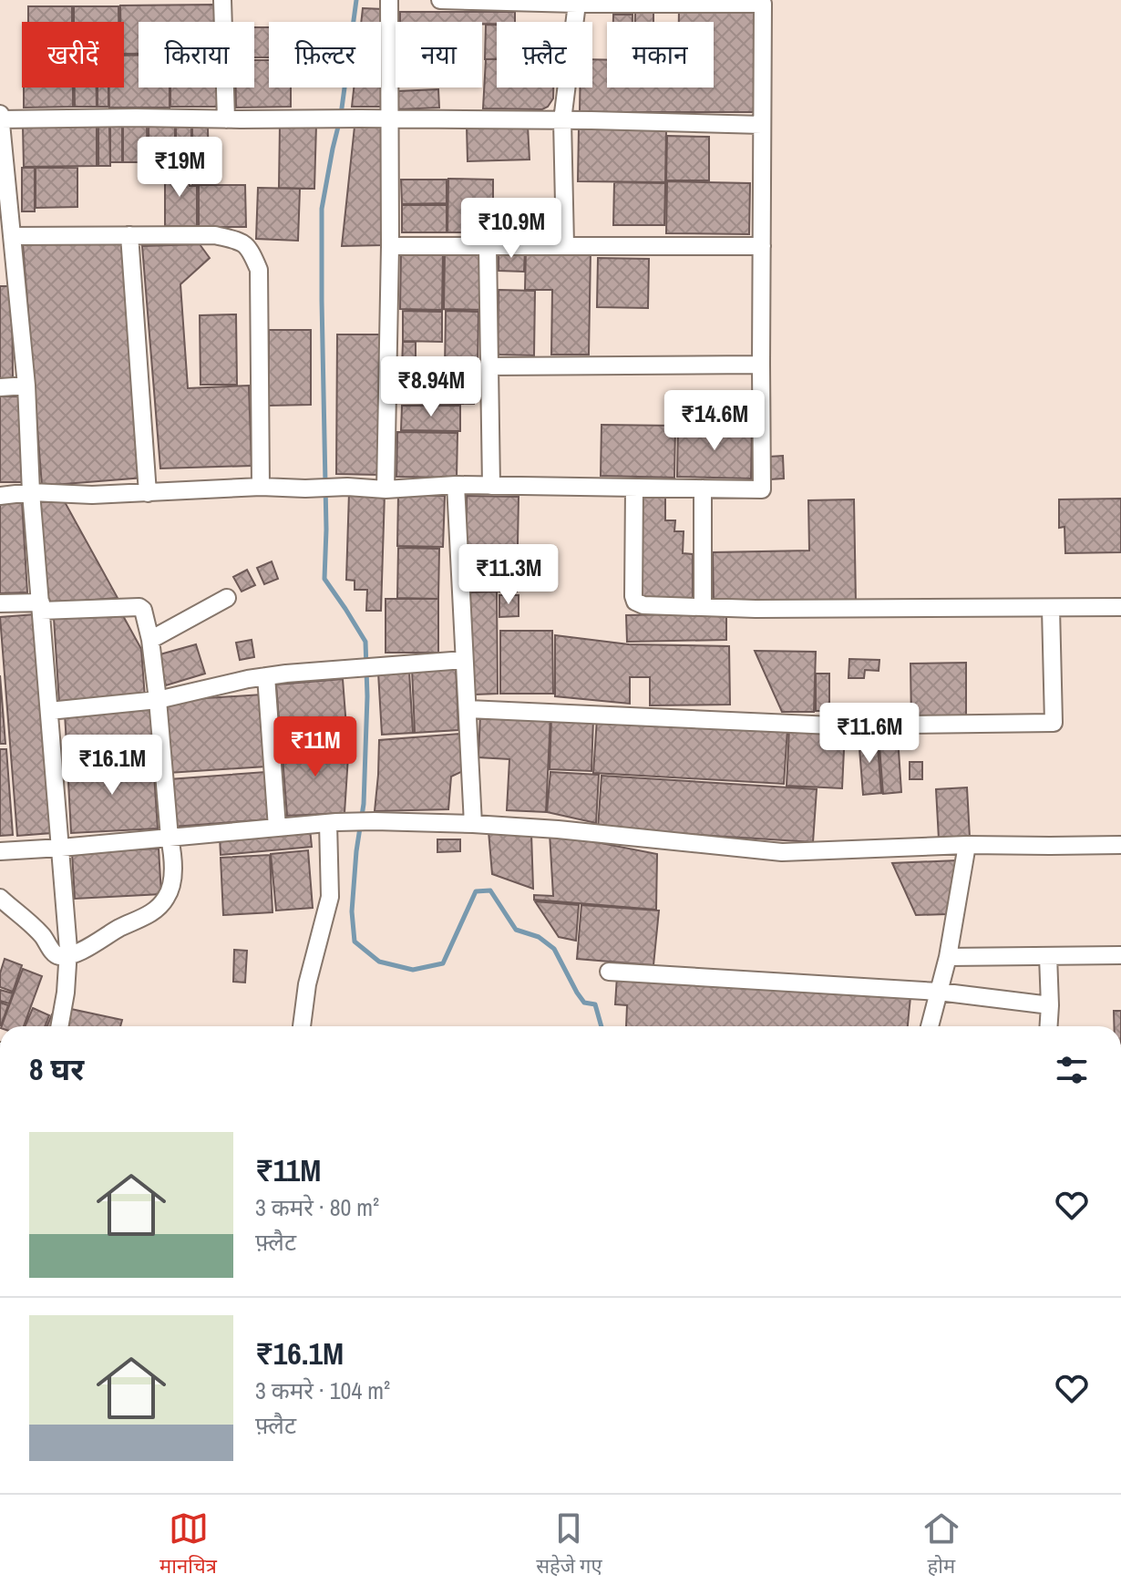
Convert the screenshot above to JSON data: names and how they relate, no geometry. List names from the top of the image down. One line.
{"page":{"chip":["खरीदें","किराया","फ़िल्टर","नया","फ़्लैट","मकान"],"price":["₹19M","₹10.9M","₹8.94M","₹14.6M","₹11.3M","₹11.6M","₹11M","₹16.1M"],"heading":"8 घर","list":[{"name":"₹11M","note":"3 कमरे · 80 m² · फ़्लैट"},{"name":"₹16.1M","note":"3 कमरे · 104 m² · फ़्लैट"}],"tabs":["मानचित्र","सहेजे गए","होम"]}}
